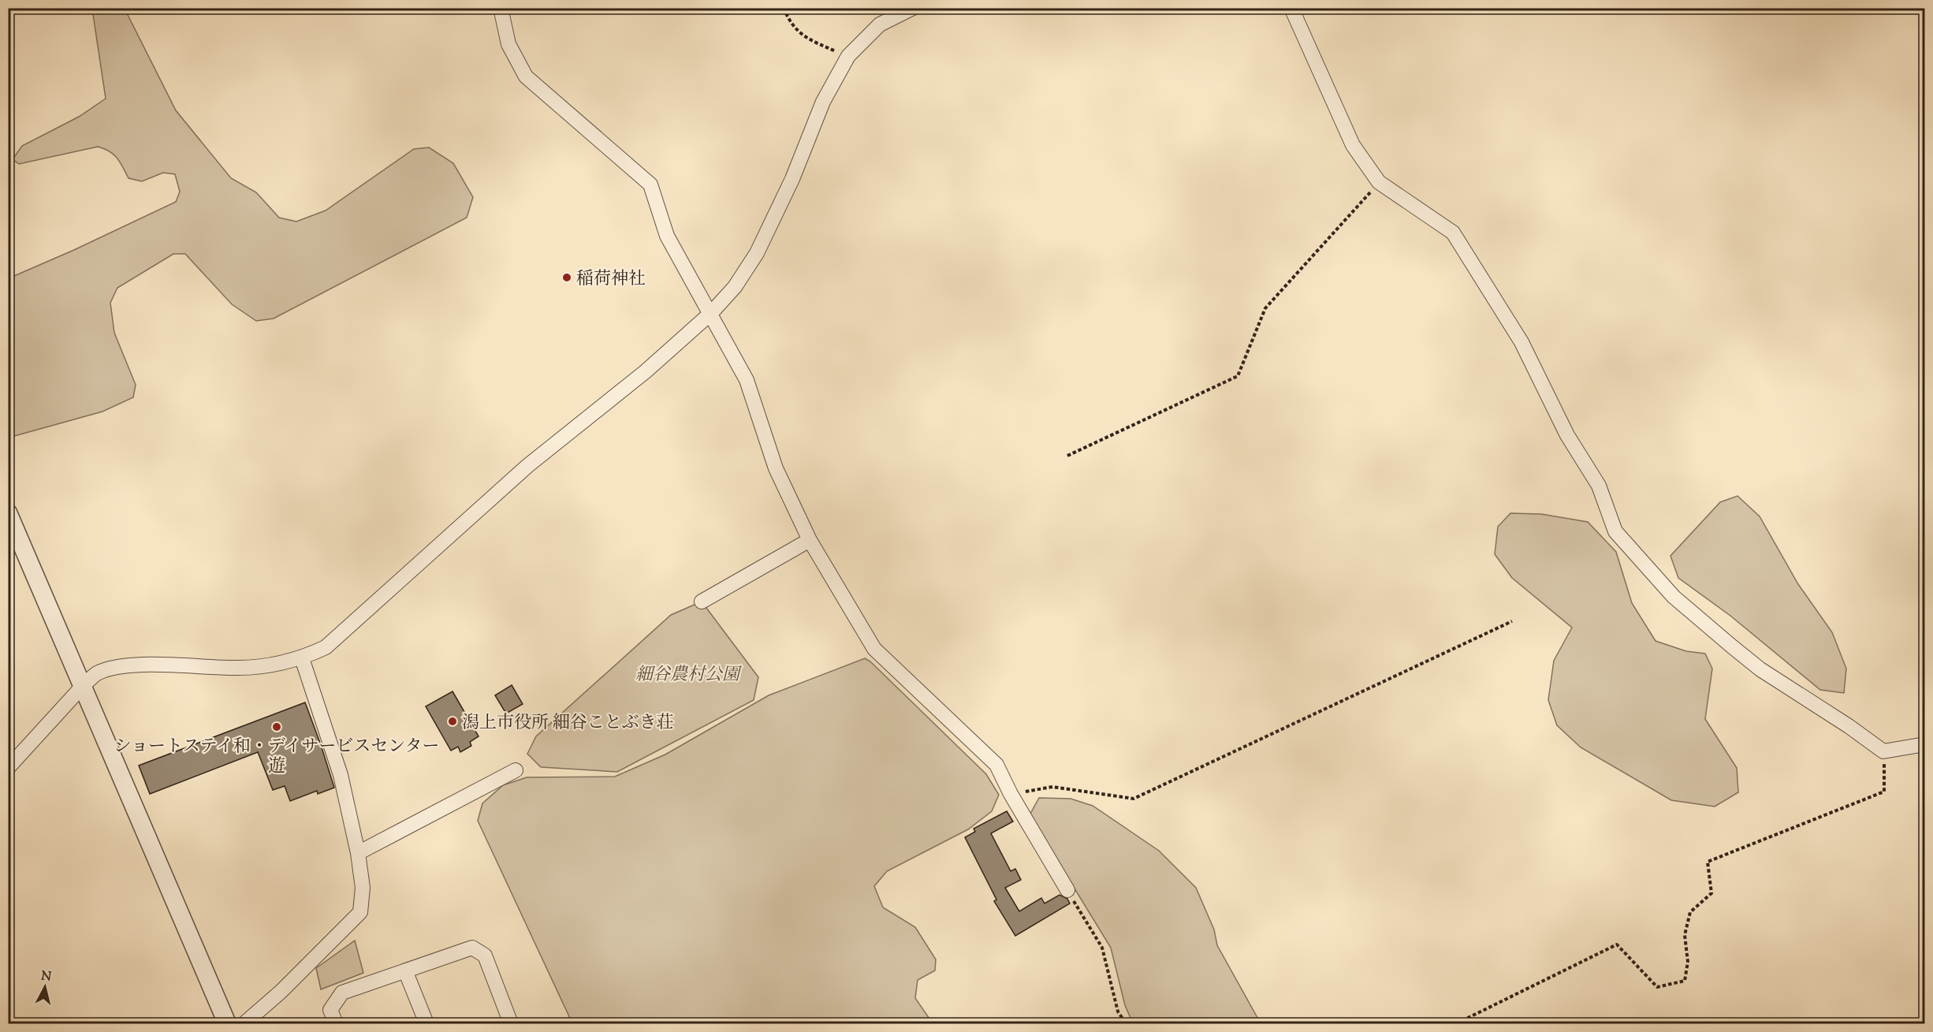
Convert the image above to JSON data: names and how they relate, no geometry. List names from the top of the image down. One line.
{"parks":["細谷農村公園"],"places":["稲荷神社","潟上市役所 細谷ことぶき荘","ショートステイ和・デイサービスセンター 遊"],"north":"top"}
